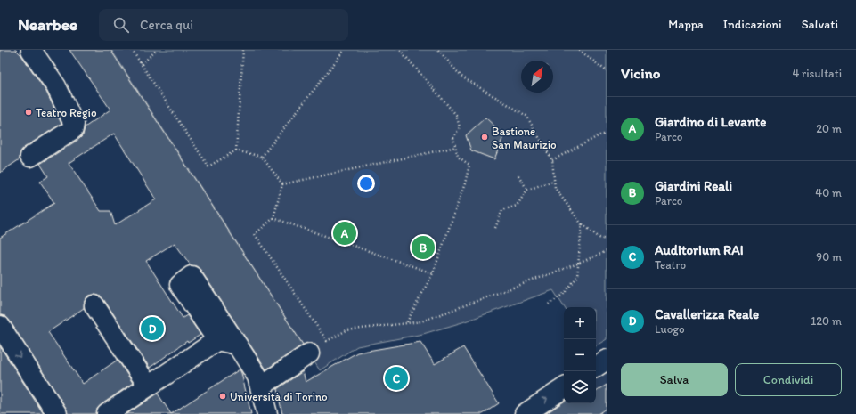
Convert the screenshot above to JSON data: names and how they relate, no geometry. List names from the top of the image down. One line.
{"places":["Teatro Regio","Bastione San Maurizio","Università di Torino"],"north":"top right","page":{"header":"Nearbee","search":"Cerca qui","nav":["Mappa","Indicazioni","Salvati"],"heading":["Vicino","4 risultati"],"list":[{"mark":"A","name":"Giardino di Levante","note":"Parco","value":"20 m"},{"mark":"B","name":"Giardini Reali","note":"Parco","value":"40 m"},{"mark":"C","name":"Auditorium RAI","note":"Teatro","value":"90 m"},{"mark":"D","name":"Cavallerizza Reale","note":"Luogo","value":"120 m"}],"pins":["A","B","D","C"],"map_buttons":["+","−"],"buttons":["Salva","Condividi"]}}
